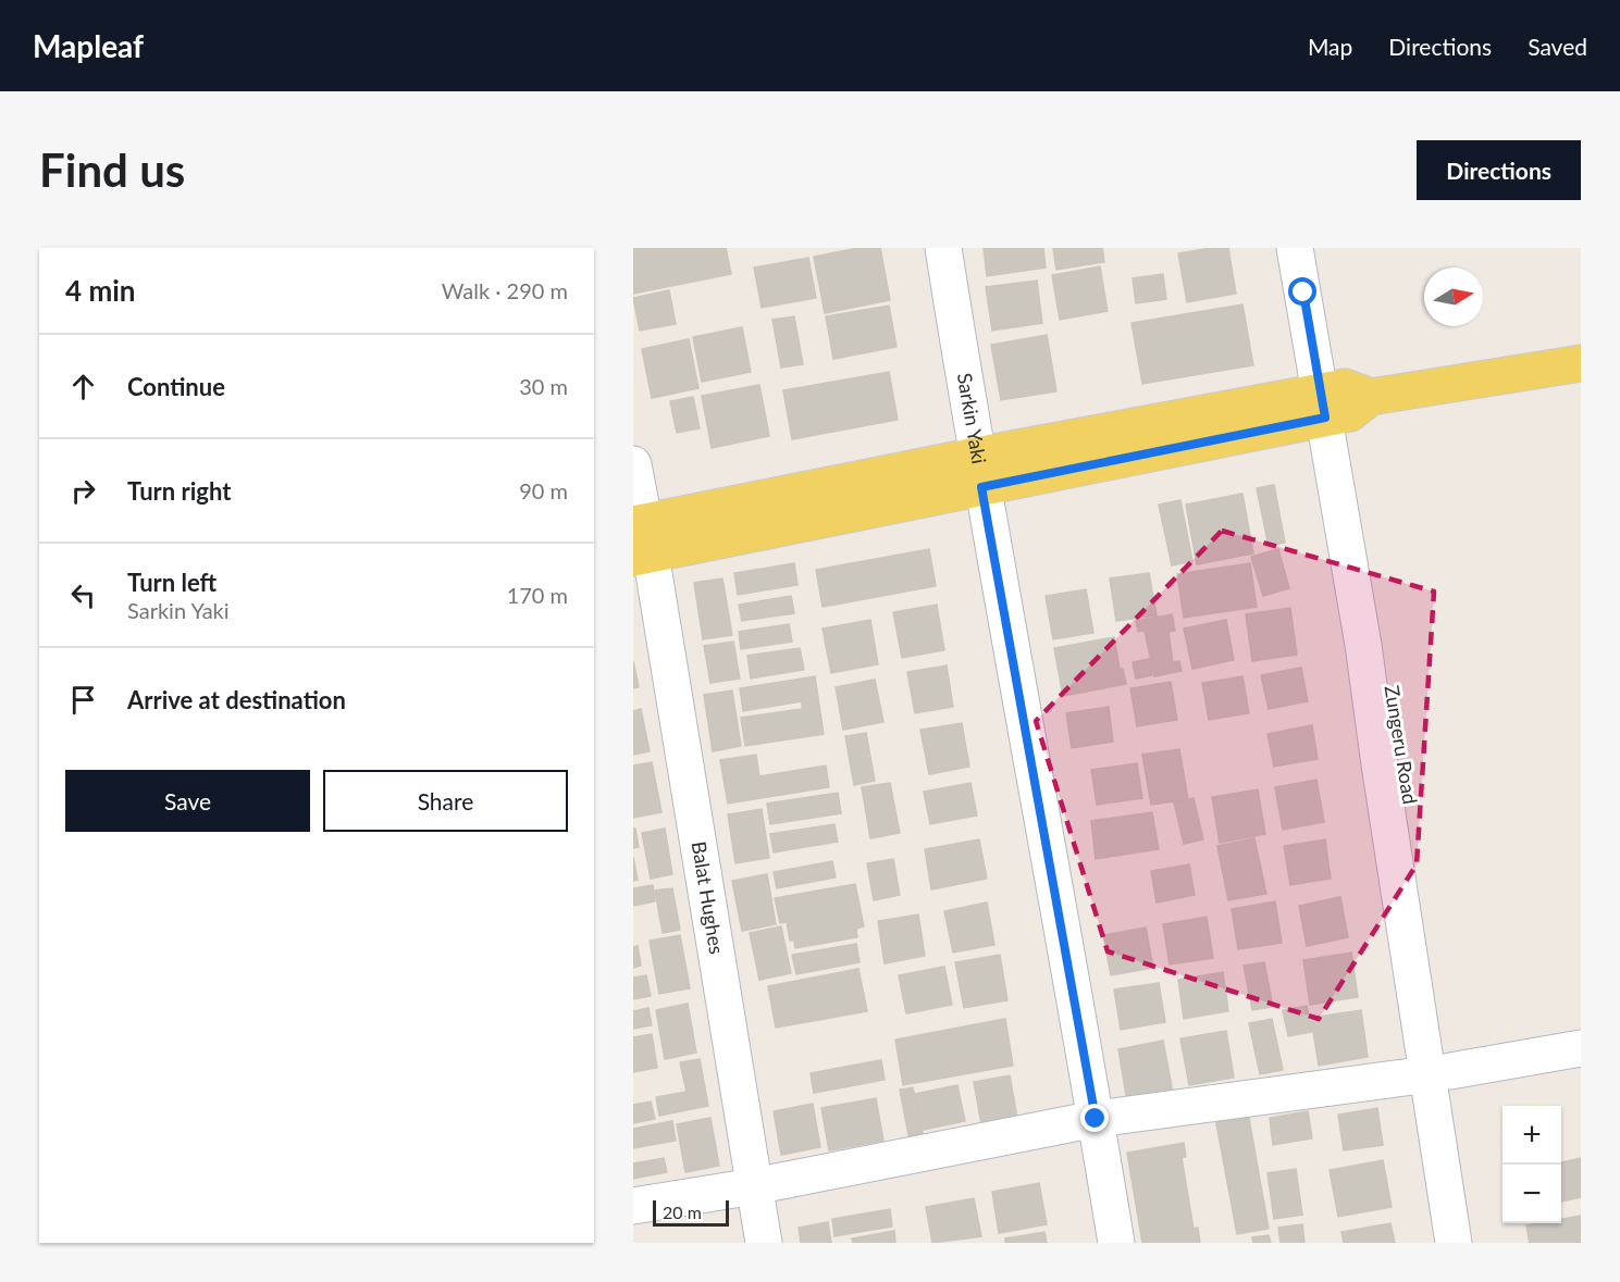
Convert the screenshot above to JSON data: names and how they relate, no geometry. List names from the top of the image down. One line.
{"streets":{"street":["Sarkin Yaki","Balat Hughes"]},"scale_bar":"20 m","north":"right","page":{"header":"Mapleaf","nav":["Map","Directions","Saved"],"buttons":["Directions",["Save","Share"]],"title":"Find us","heading":["4 min","Walk · 290 m"],"list":[["Continue","30 m"],["Turn right","90 m"],["Turn left","Sarkin Yaki","170 m"],"Arrive at destination"],"map_buttons":["+","−"],"scale":"20 m"}}
